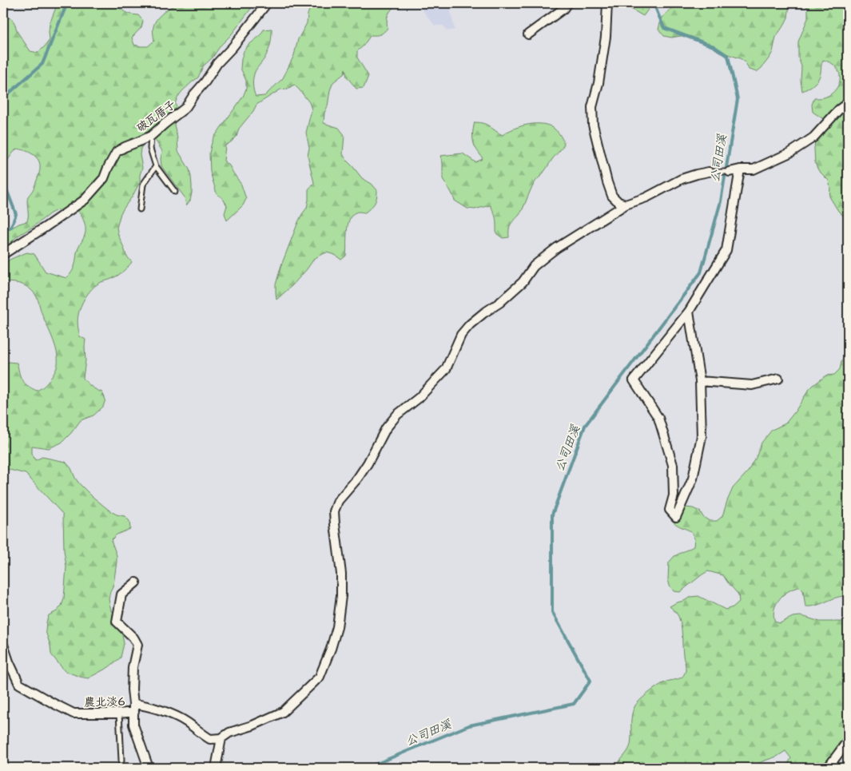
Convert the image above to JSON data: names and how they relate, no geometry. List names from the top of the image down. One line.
{"streets":{"street":["破瓦厝子","農北淡6"]},"water":["公司田溪"]}
